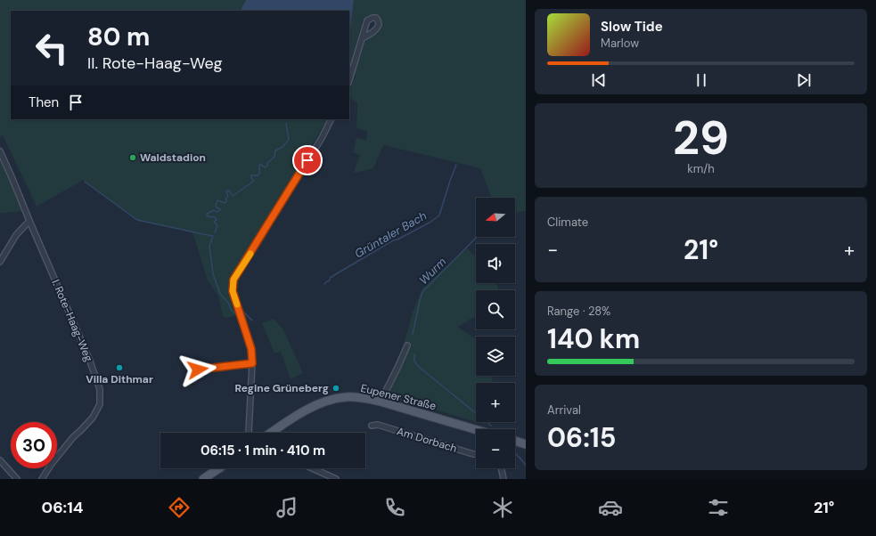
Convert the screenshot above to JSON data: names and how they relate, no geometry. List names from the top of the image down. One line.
{"streets":{"main road":["Eupener Straße"],"street":["I. Rote-Haag-Weg","Am Dorbach"]},"water":["Grüntaler Bach","Wurm"],"places":["Waldstadion","Villa Dithmar","Regine Grüneberg"],"north":"left","page":{"turn":["80 m","II. Rote-Haag-Weg"],"song":["Slow Tide","Marlow"],"then":"Then","tile":[["29","km/h"],"Climate",["Range · 28%","140 km"],["Arrival","06:15"]],"map_buttons":["+","−"],"heat":["−","21°","+"],"limit":"30","trip":"06:15 · 1 min · 410 m","tabs":["06:14","21°"]}}
